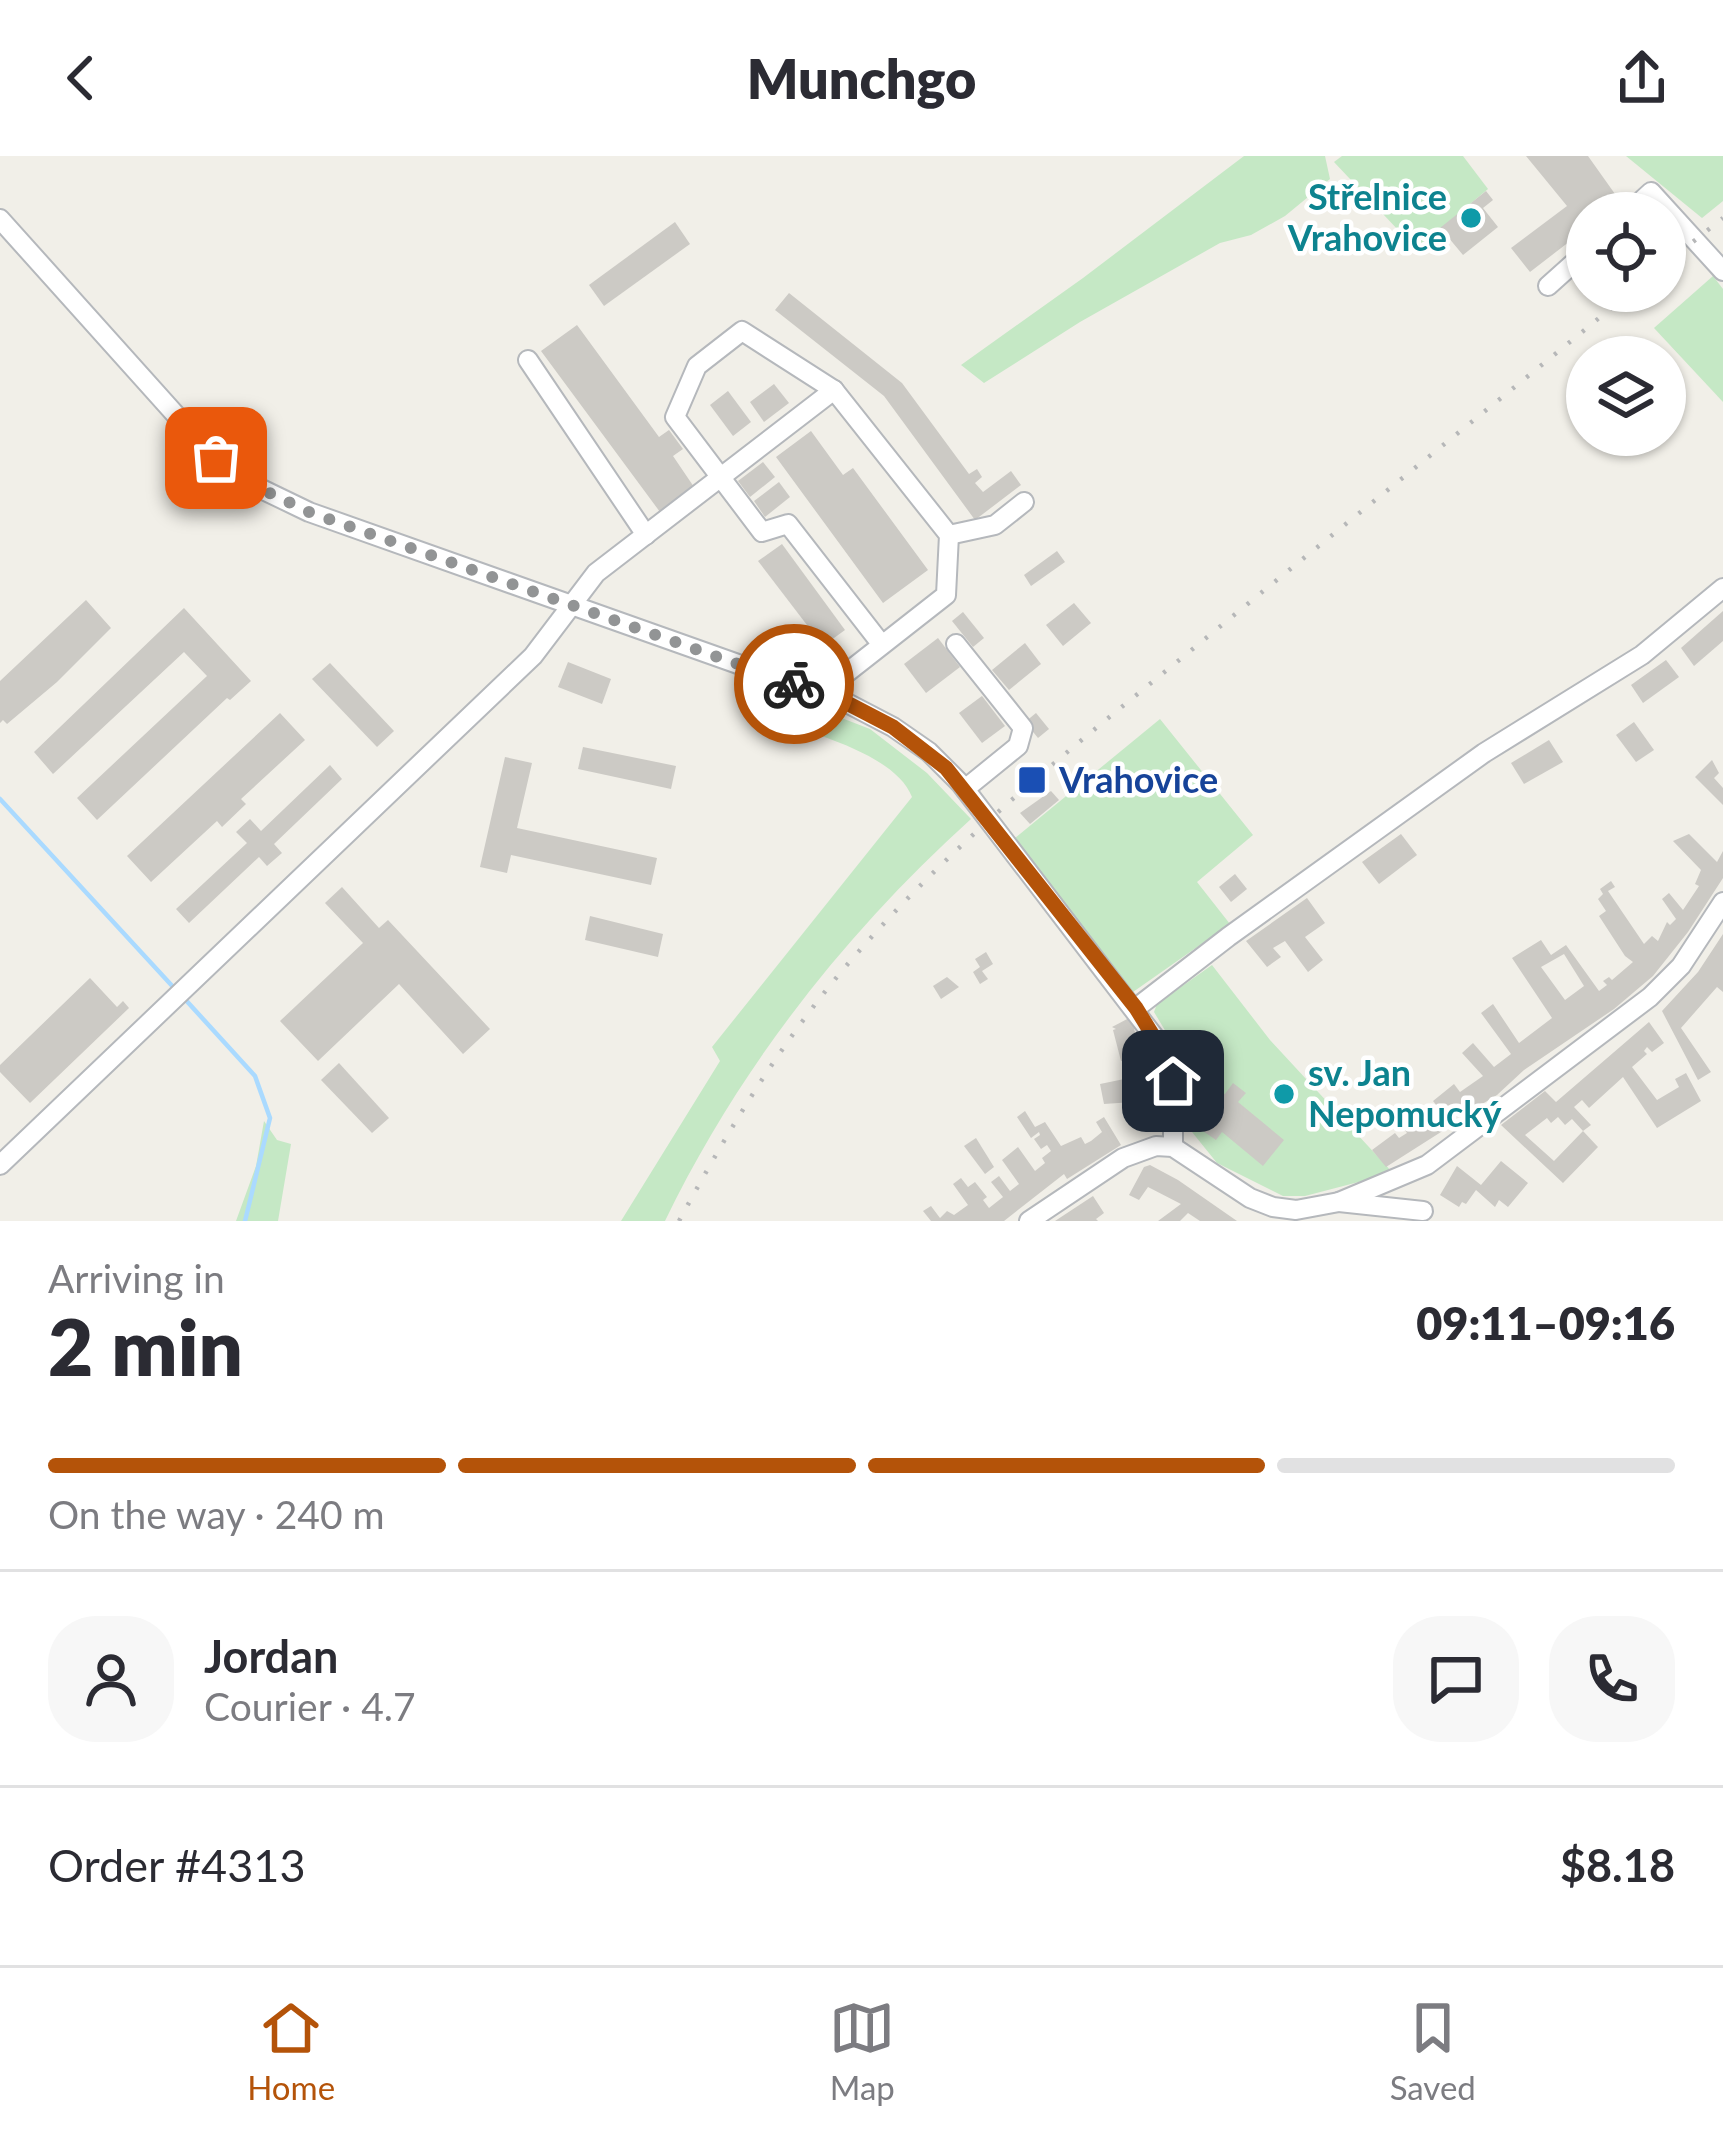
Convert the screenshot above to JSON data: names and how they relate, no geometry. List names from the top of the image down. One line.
{"places":{"other":["Střelnice Vrahovice","sv. Jan Nepomucký"],"transit":["Vrahovice"]},"page":{"header":"Munchgo","heading":["2 min","Arriving in","09:11–09:16"],"panel":["Jordan","Courier · 4.7","Order #4313","$8.18"],"bar":"On the way · 240 m","tabs":["Home","Map","Saved"]}}
